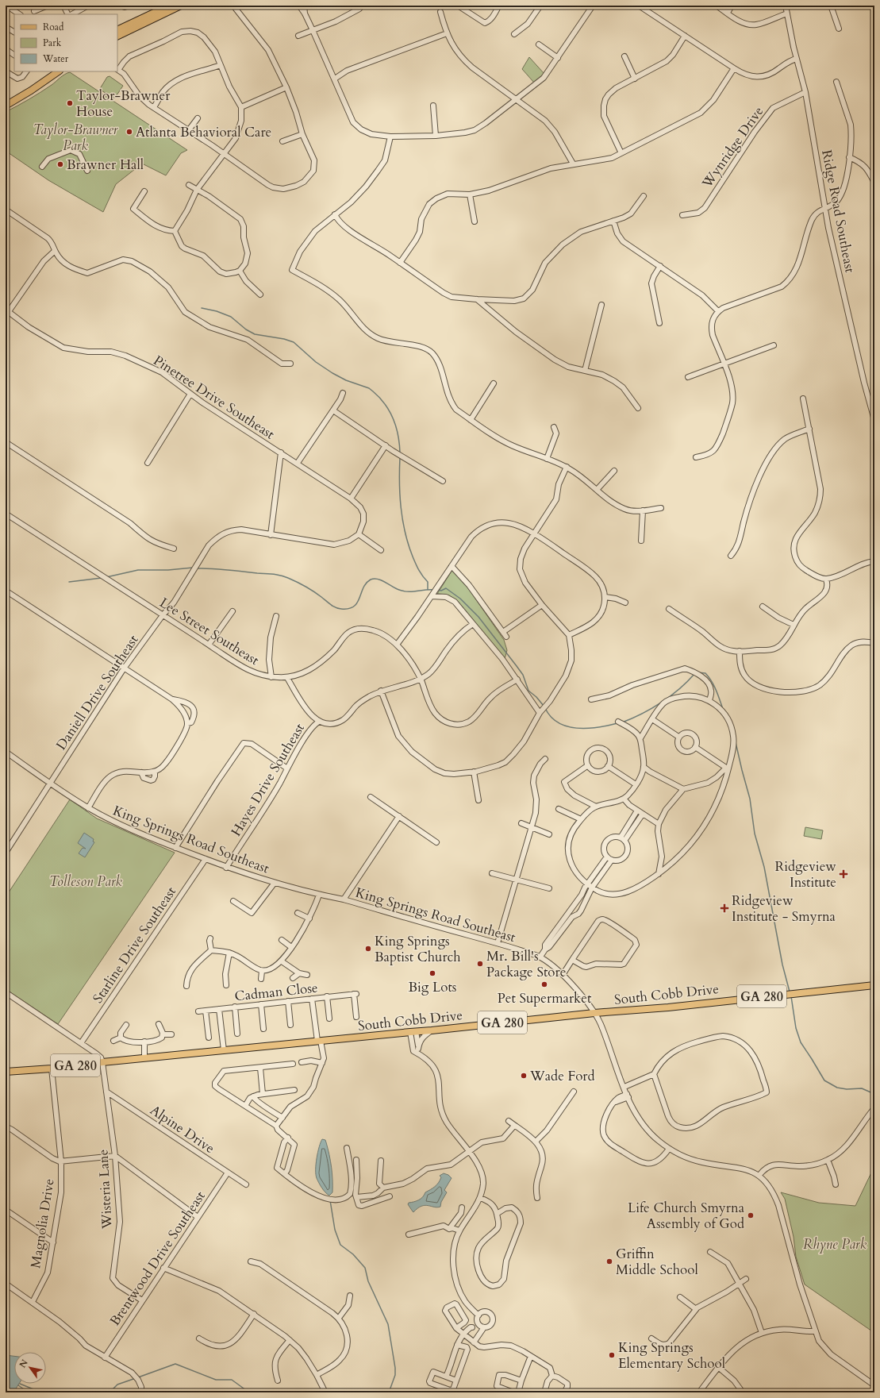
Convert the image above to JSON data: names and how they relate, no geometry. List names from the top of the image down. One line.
{"streets":{"main road":["South Cobb Drive","GA 280"],"street":["Wynridge Drive","Ridge Road Southeast","Pinetree Drive Southeast","Lee Street Southeast","Daniell Drive Southeast","Hayes Drive Southeast","King Springs Road Southeast","Starline Drive Southeast","Cadman Close","Alpine Drive","Wisteria Lane","Magnolia Drive","Brentwood Drive Southeast"]},"crossings":[["Wynridge Drive","Ridge Road Southeast"],["Pinetree Drive Southeast","Daniell Drive Southeast"],["Lee Street Southeast","Daniell Drive Southeast"],["Daniell Drive Southeast","King Springs Road Southeast"],["Hayes Drive Southeast","King Springs Road Southeast"],["King Springs Road Southeast","Starline Drive Southeast"],["King Springs Road Southeast","South Cobb Drive"],["South Cobb Drive","Wisteria Lane"],["South Cobb Drive","Magnolia Drive"],["Alpine Drive","Wisteria Lane"],["Alpine Drive","Brentwood Drive Southeast"],["Wisteria Lane","Brentwood Drive Southeast"]],"parks":["Taylor-Brawner Park","Tolleson Park","Rhyne Park"],"places":{"other":["Taylor-Brawner House","Atlanta Behavioral Care","Brawner Hall","King Springs Baptist Church","Mr. Bill's Package Store","Big Lots","Pet Supermarket","Wade Ford","Life Church Smyrna Assembly of God","Griffin Middle School","King Springs Elementary School"],"health":["Ridgeview Institute","Ridgeview Institute - Smyrna"]},"legend":["Road","Park","Water"],"north":"top left"}
